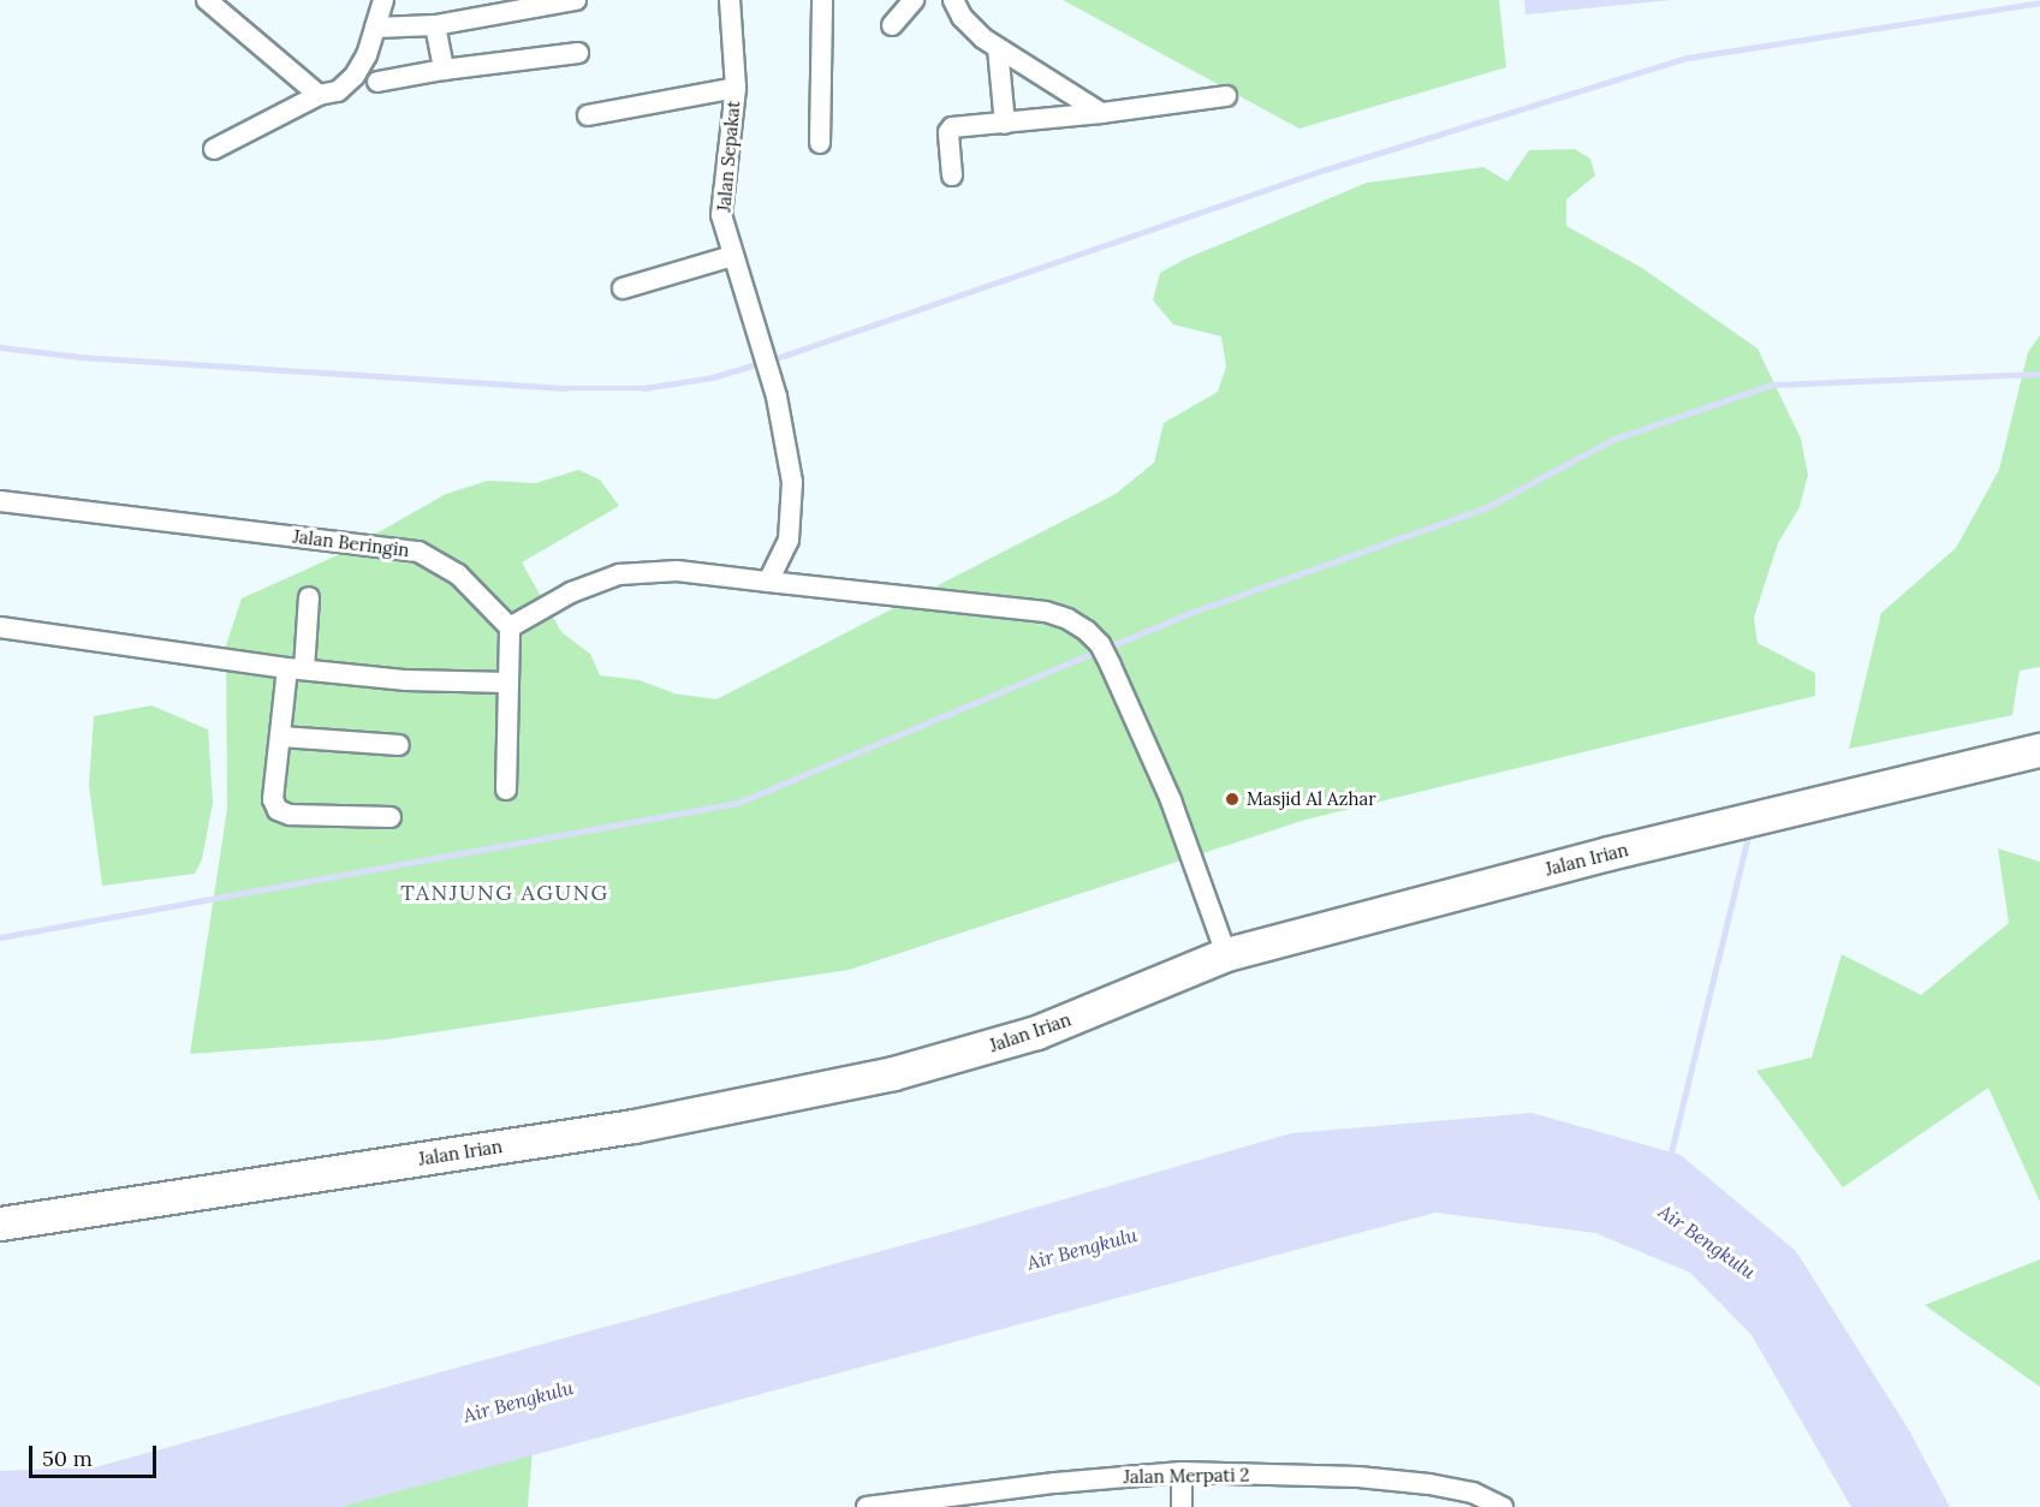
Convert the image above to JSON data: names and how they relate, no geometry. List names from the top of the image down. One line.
{"streets":{"main road":["Jalan Irian"],"street":["Jalan Sepakat","Jalan Beringin","Jalan Merpati 2"]},"districts":["TANJUNG AGUNG"],"water":["Air Bengkulu"],"places":["Masjid Al Azhar"],"scale_bar":"50 m"}
